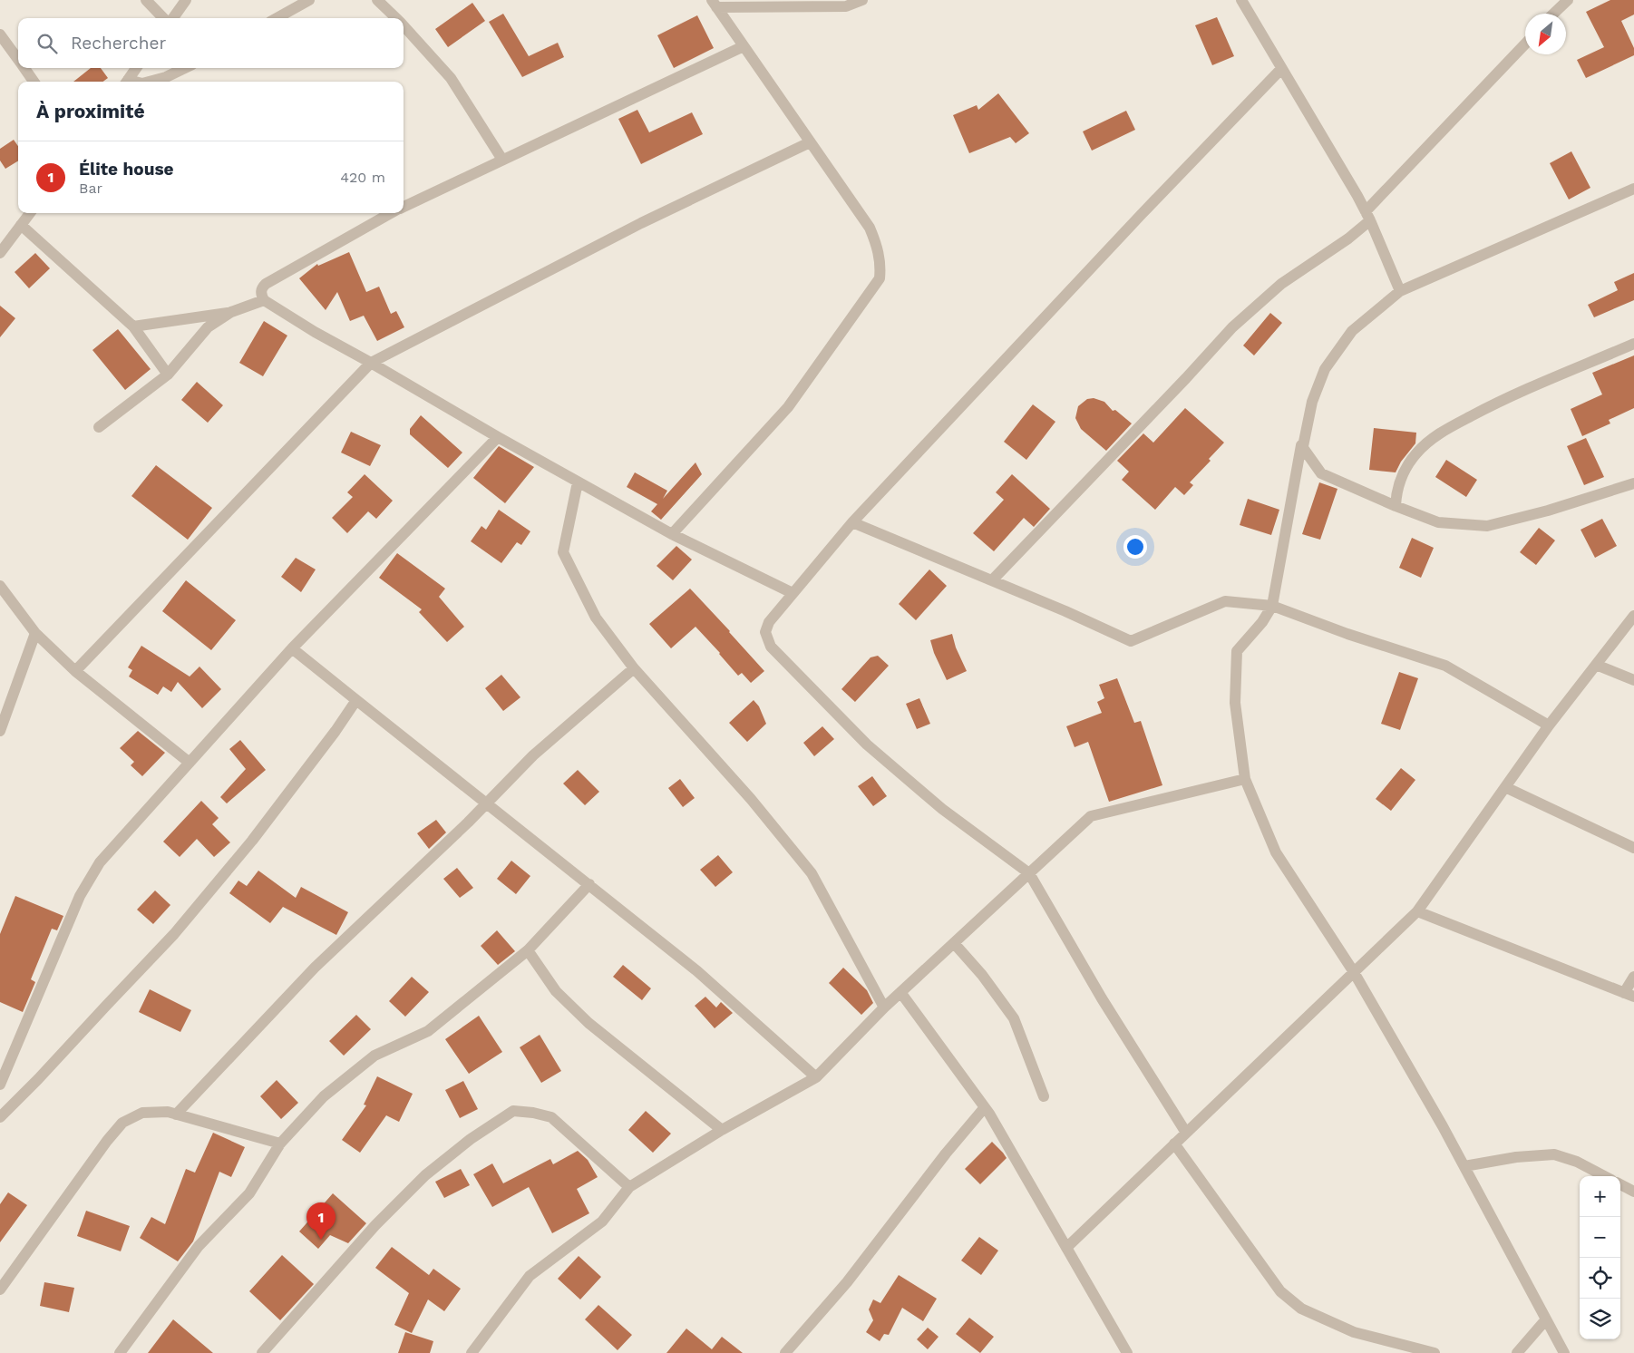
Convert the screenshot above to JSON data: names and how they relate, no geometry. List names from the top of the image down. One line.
{"north":"bottom left","page":{"search":"Rechercher","heading":"À proximité","list":[{"mark":"1","name":"Élite house","note":"Bar","value":"420 m"}],"map_buttons":["+","−"],"pins":"1"}}
